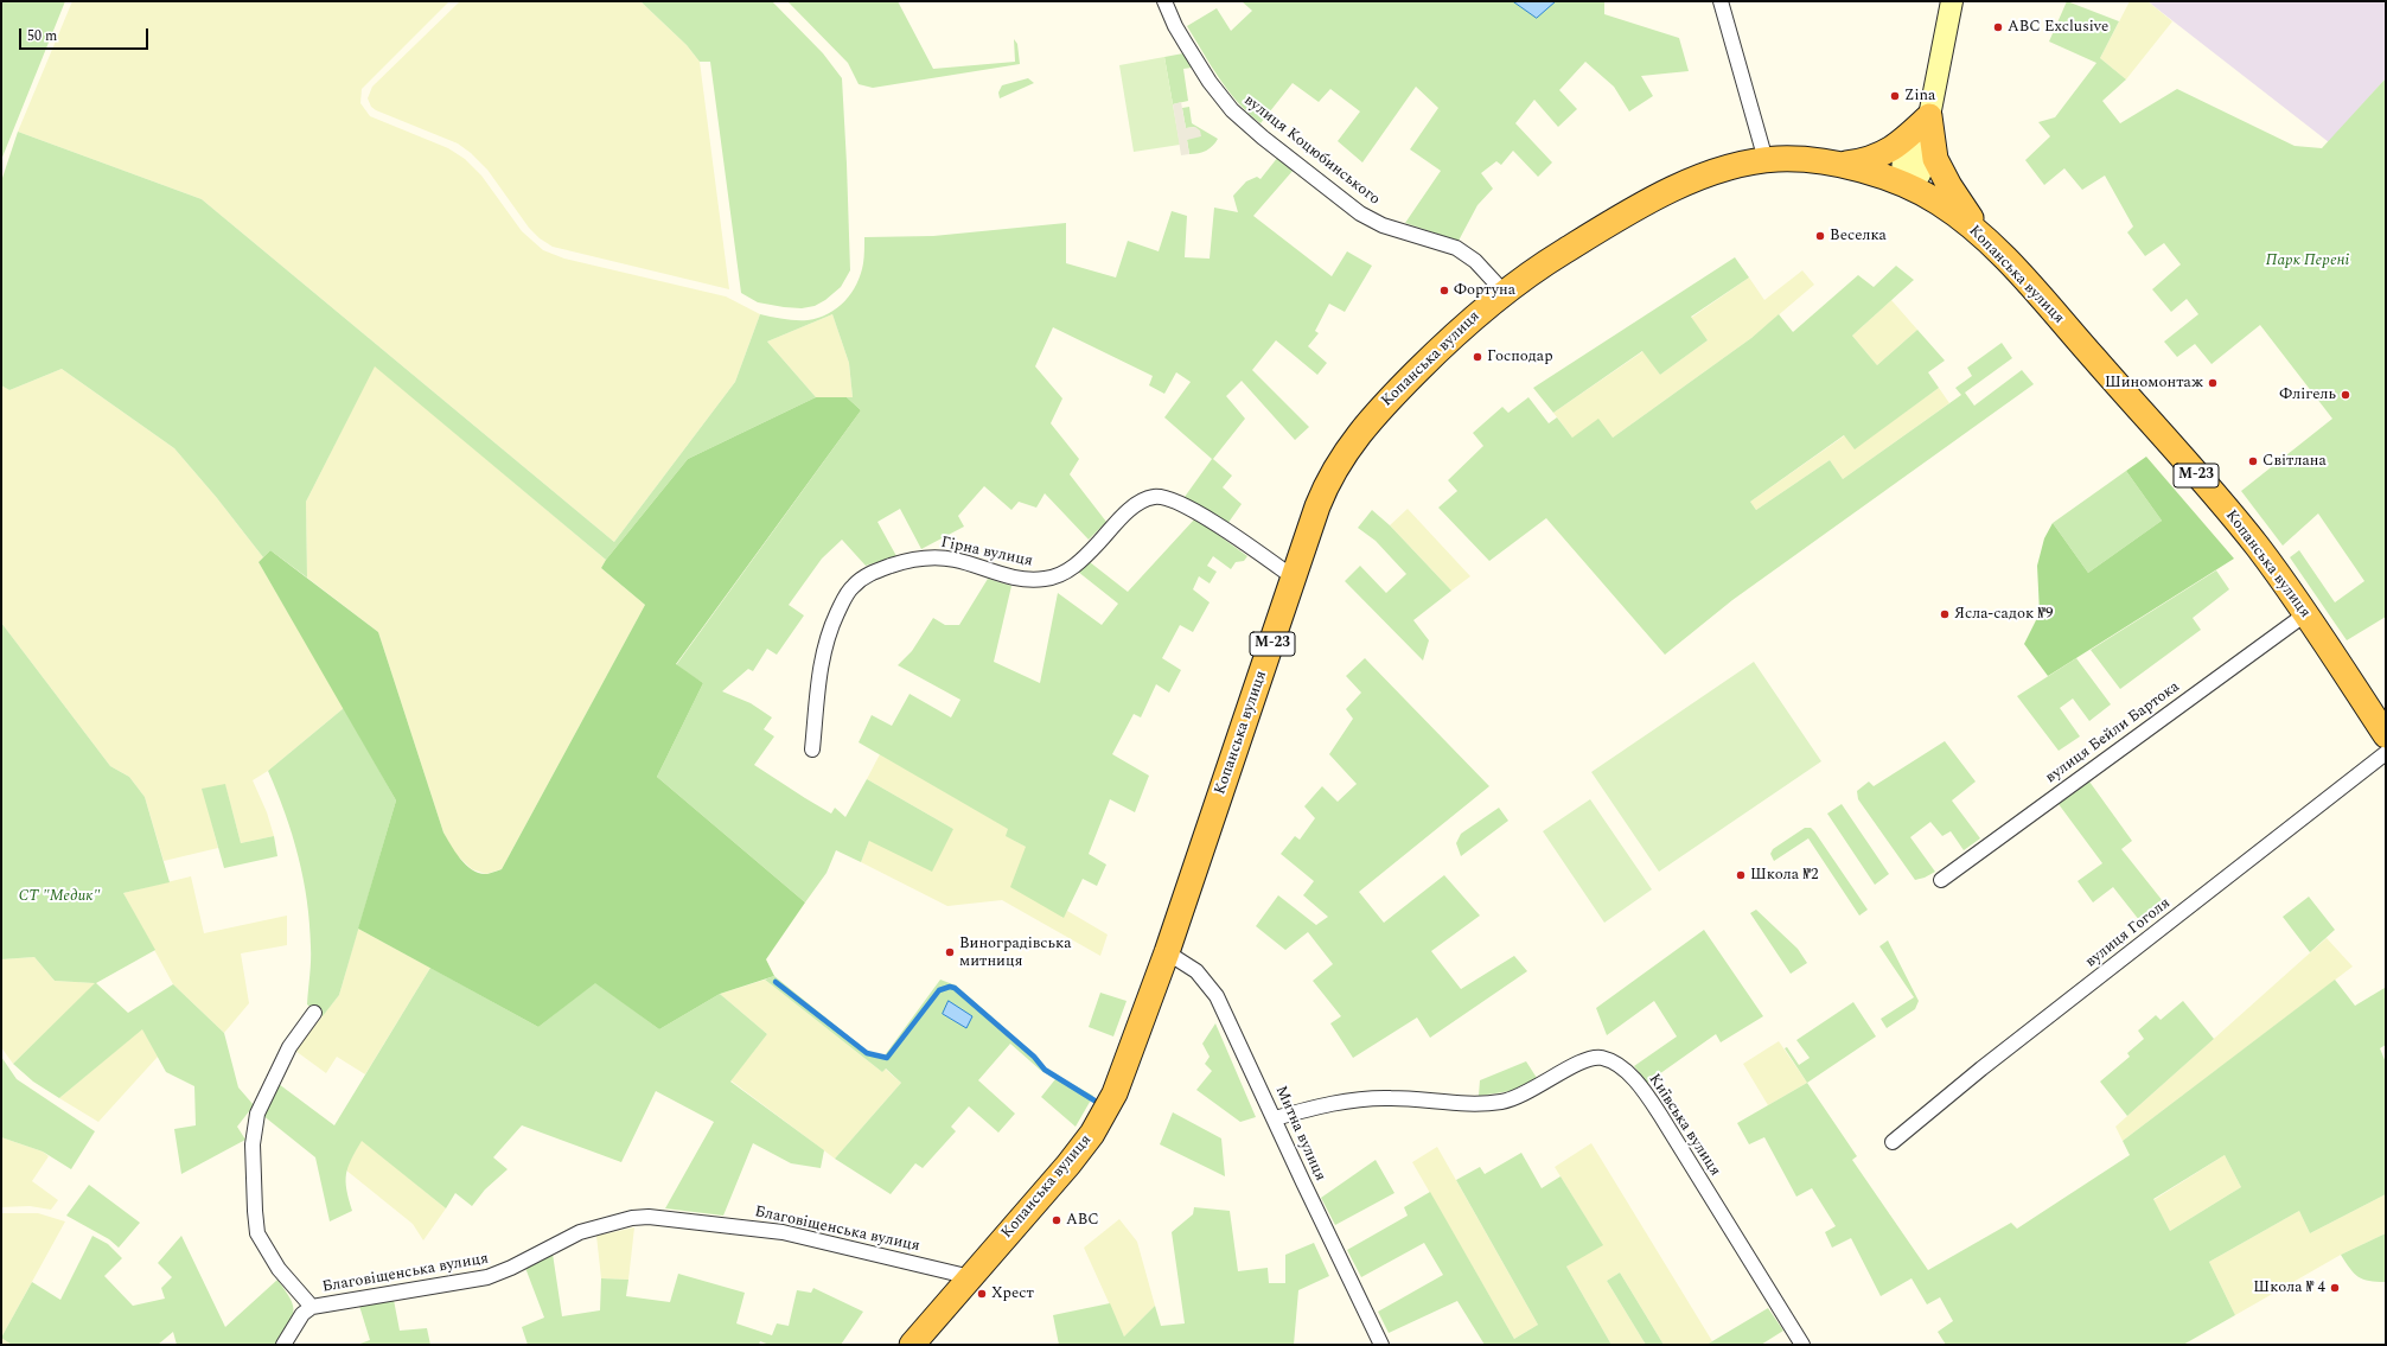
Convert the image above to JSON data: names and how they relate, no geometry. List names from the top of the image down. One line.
{"streets":{"highway":["Копанська вулиця","М-23"],"street":["вулиця Коцюбинського","Гірна вулиця","вулиця Бейли Бартока","вулиця Гоголя","Київська вулиця","Митна вулиця","Благовіщенська вулиця"]},"crossings":[["вулиця Коцюбинського","Копанська вулиця"],["Копанська вулиця","Гірна вулиця"],["Копанська вулиця","вулиця Бейли Бартока"],["Копанська вулиця","Митна вулиця"],["Копанська вулиця","Благовіщенська вулиця"],["Київська вулиця","Митна вулиця"]],"parks":["Парк Перені","СТ \"Медик\""],"places":["ABC Exclusive","Zina","Веселка","Фортуна","Господар","Шиномонтаж","Флігель","Світлана","Ясла-садок №9","Школа №2","Виноградівська митниця","ABC","Школа № 4","Хрест"],"scale_bar":"50 m"}
